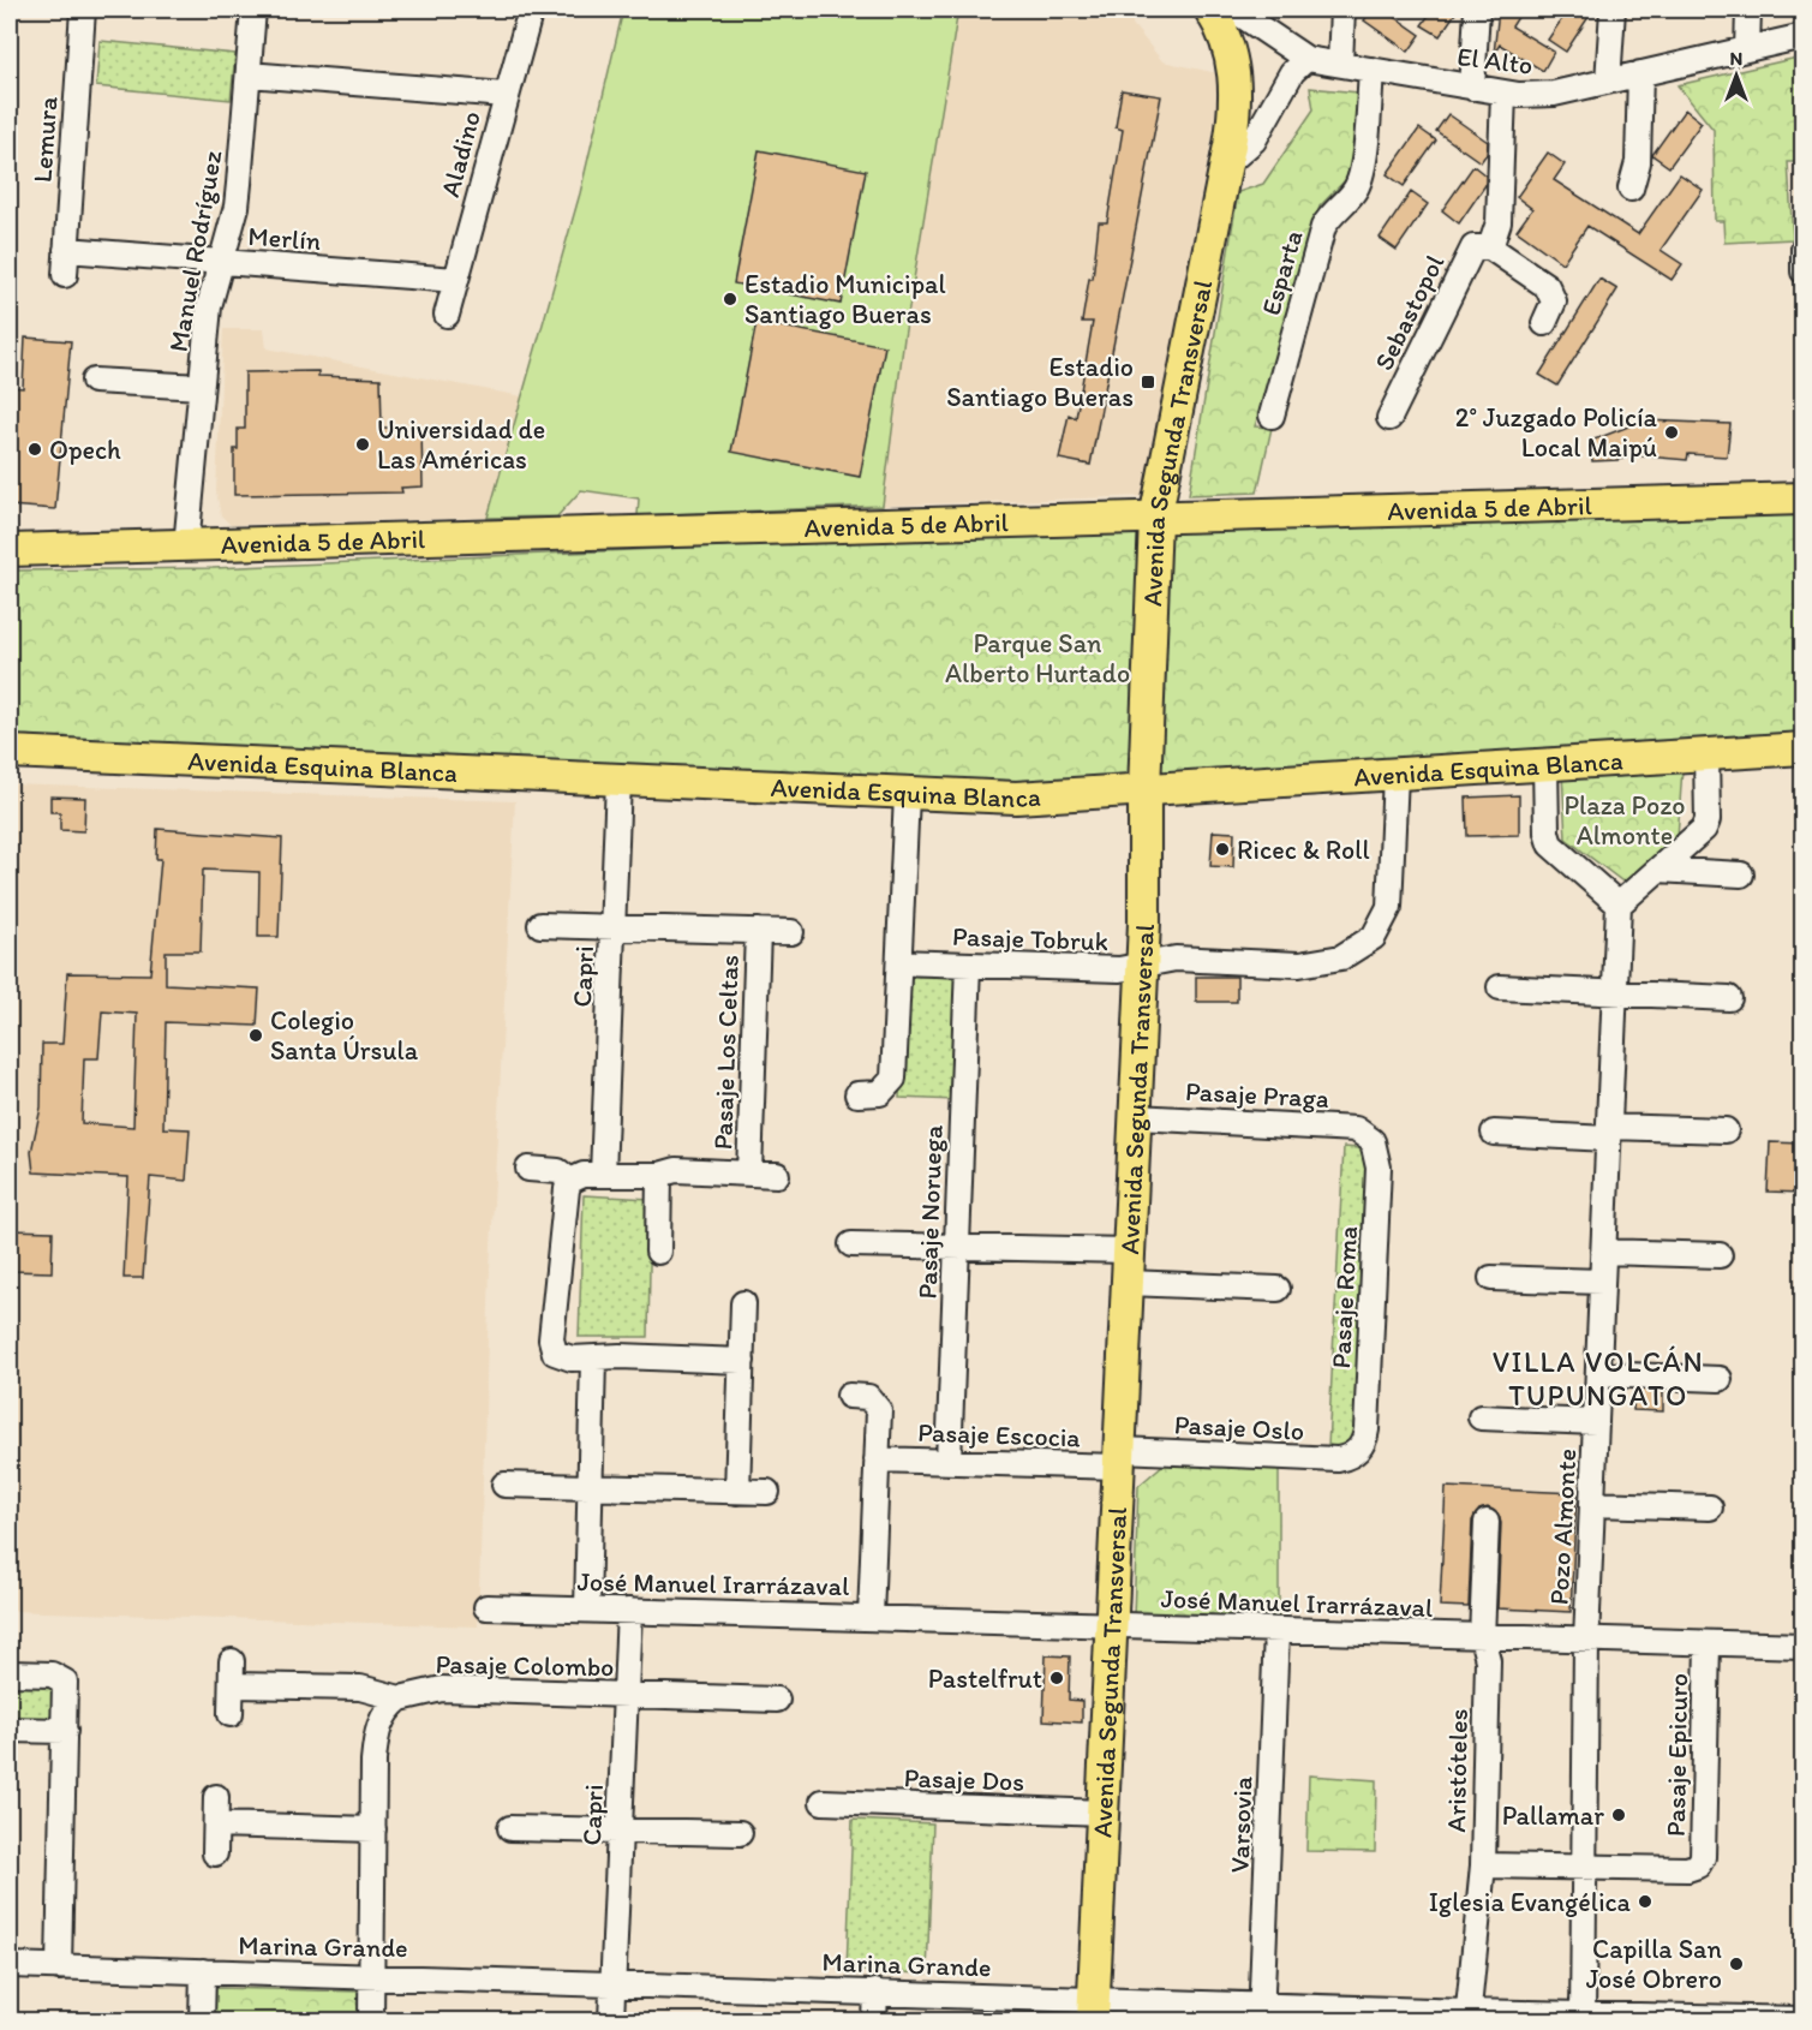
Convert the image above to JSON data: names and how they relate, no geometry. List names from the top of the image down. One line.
{"streets":{"main road":["Avenida Segunda Transversal","Avenida 5 de Abril","Avenida Esquina Blanca"],"street":["El Alto","Lemura","Aladino","Merlín","Manuel Rodríguez","Esparta","Sebastopol","Pasaje Tobruk","Capri","Pasaje Los Celtas","Pasaje Praga","Pasaje Noruega","Pasaje Roma","Pasaje Oslo","Pasaje Escocia","Pozo Almonte","José Manuel Irarrázaval","Pasaje Colombo","Pasaje Epicuro","Aristóteles","Pasaje Dos","Varsovia","Marina Grande"]},"crossings":[["El Alto","Esparta"],["Lemura","Merlín"],["Aladino","Merlín"],["Merlín","Manuel Rodríguez"],["Manuel Rodríguez","Avenida 5 de Abril"],["Avenida Segunda Transversal","Avenida 5 de Abril"],["Avenida Segunda Transversal","Avenida Esquina Blanca"],["Avenida Segunda Transversal","Pasaje Tobruk"],["Avenida Segunda Transversal","Pasaje Praga"],["Avenida Segunda Transversal","Pasaje Oslo"],["Avenida Segunda Transversal","Pasaje Escocia"],["Avenida Segunda Transversal","José Manuel Irarrázaval"],["Avenida Segunda Transversal","Pasaje Dos"],["Avenida Segunda Transversal","Marina Grande"],["Avenida Esquina Blanca","Pasaje Tobruk"],["Avenida Esquina Blanca","Capri"],["Pasaje Tobruk","Pasaje Noruega"],["Capri","Pasaje Los Celtas"],["Capri","José Manuel Irarrázaval"],["Capri","Pasaje Colombo"],["Capri","Marina Grande"],["Pasaje Praga","Pasaje Roma"],["Pasaje Noruega","Pasaje Escocia"],["Pasaje Roma","Pasaje Oslo"],["Pasaje Oslo","Pasaje Escocia"],["Pasaje Escocia","José Manuel Irarrázaval"],["Pozo Almonte","José Manuel Irarrázaval"],["Pozo Almonte","Pasaje Epicuro"],["Pozo Almonte","Marina Grande"],["José Manuel Irarrázaval","Pasaje Epicuro"],["José Manuel Irarrázaval","Aristóteles"],["José Manuel Irarrázaval","Varsovia"],["Aristóteles","Marina Grande"],["Varsovia","Marina Grande"]],"districts":["VILLA VOLCÁN TUPUNGATO"],"parks":["Parque San Alberto Hurtado","Plaza Pozo Almonte"],"places":{"other":["Estadio Municipal Santiago Bueras","2° Juzgado Policía Local Maipú","Universidad de Las Américas","Opech","Ricec & Roll","Colegio Santa Úrsula","Pastelfrut","Pallamar","Iglesia Evangélica","Capilla San José Obrero"],"transit":["Estadio Santiago Bueras"]},"north":"top"}
